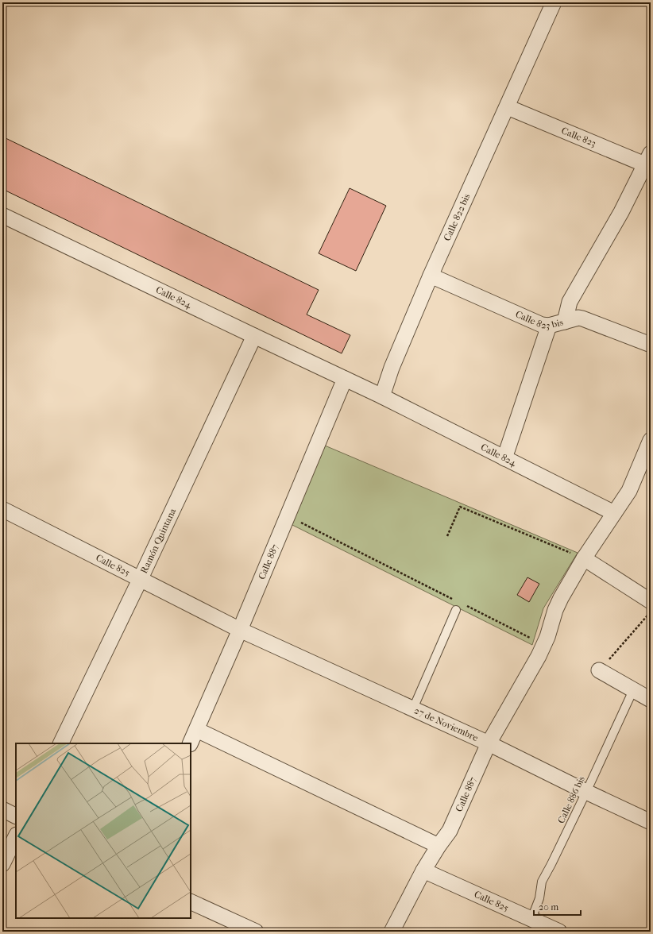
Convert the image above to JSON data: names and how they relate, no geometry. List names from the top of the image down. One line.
{"streets":{"street":["Calle 823","Calle 822 bis","Calle 824","Calle 823 bis","Ramón Quintana","Calle 887","Calle 825","27 de Noviembre"],"lane":["Calle 886 bis"]},"crossings":[["Calle 823","Calle 822 bis"],["Calle 822 bis","Calle 824"],["Calle 822 bis","Calle 823 bis"],["Calle 824","Ramón Quintana"],["Calle 824","Calle 887"],["Ramón Quintana","Calle 825"],["Calle 887","Calle 825"],["Calle 887","27 de Noviembre"],["Calle 825","27 de Noviembre"],["Calle 825","Calle 886 bis"],["27 de Noviembre","Calle 886 bis"]],"scale_bar":"20 m"}
